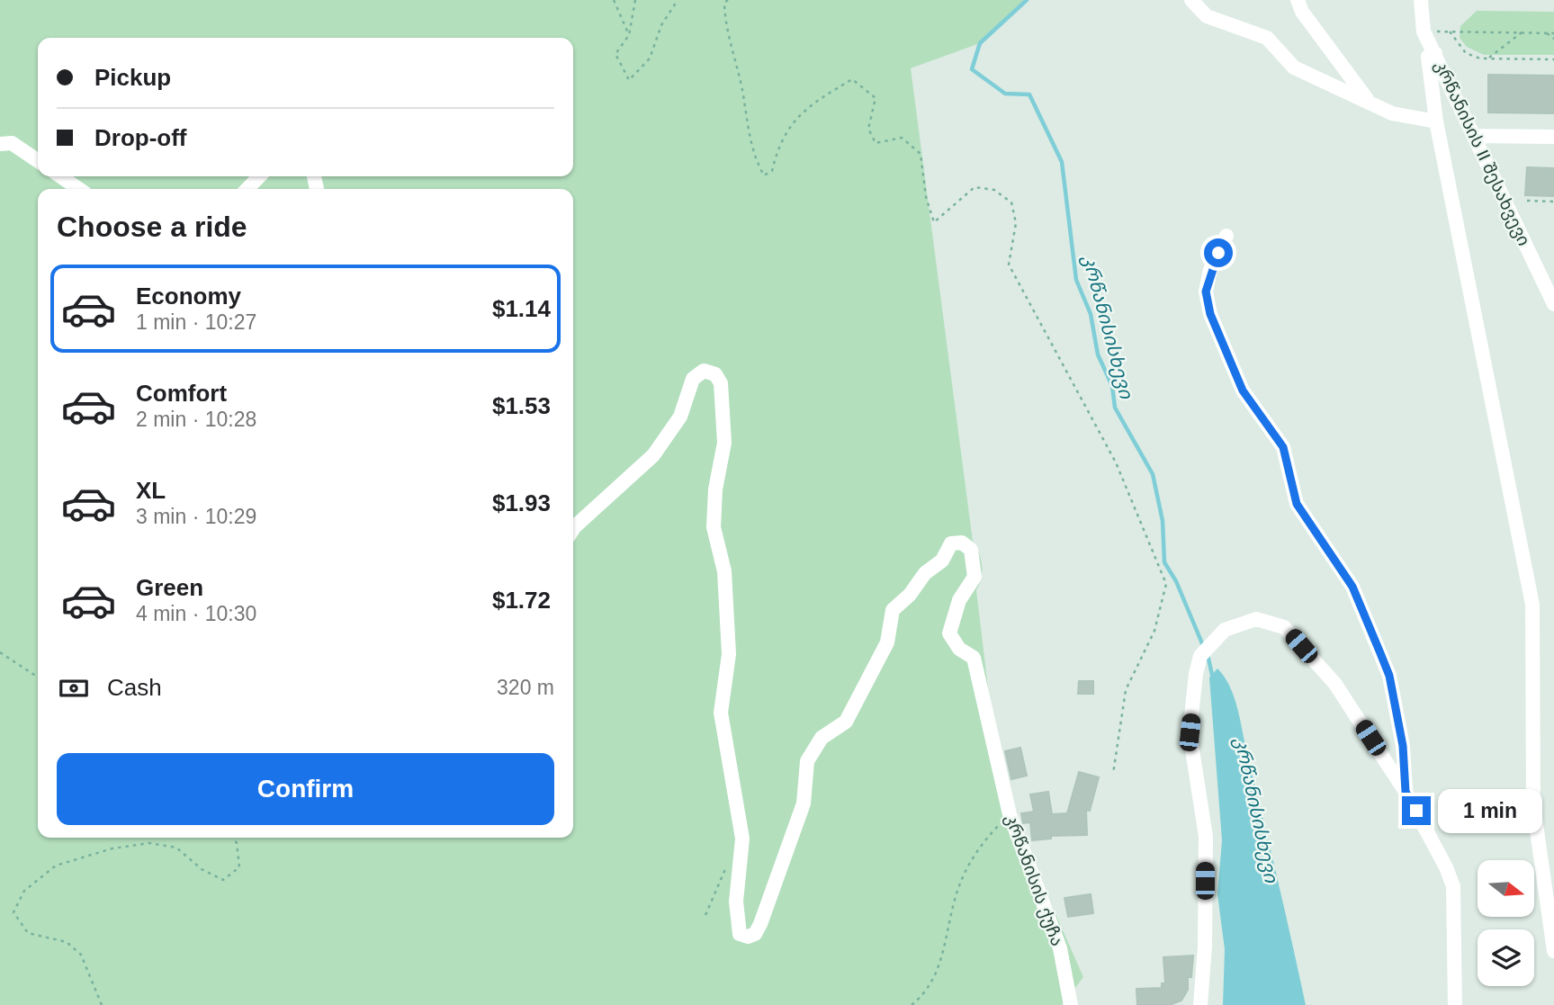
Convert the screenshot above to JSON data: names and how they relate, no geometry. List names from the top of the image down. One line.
{"streets":{"street":["კრწანისის II შესახვევი","კრწანისის ქუჩა"]},"water":["კრწანისისხევი"],"north":"right","page":{"banner":["Pickup","Drop-off"],"heading":"Choose a ride","list":[{"name":"Economy","note":"1 min · 10:27","value":"$1.14"},{"name":"Comfort","note":"2 min · 10:28","value":"$1.53"},{"name":"XL","note":"3 min · 10:29","value":"$1.93"},{"name":"Green","note":"4 min · 10:30","value":"$1.72"}],"pay":["Cash","320 m"],"buttons":"Confirm","bubble":"1 min"}}
